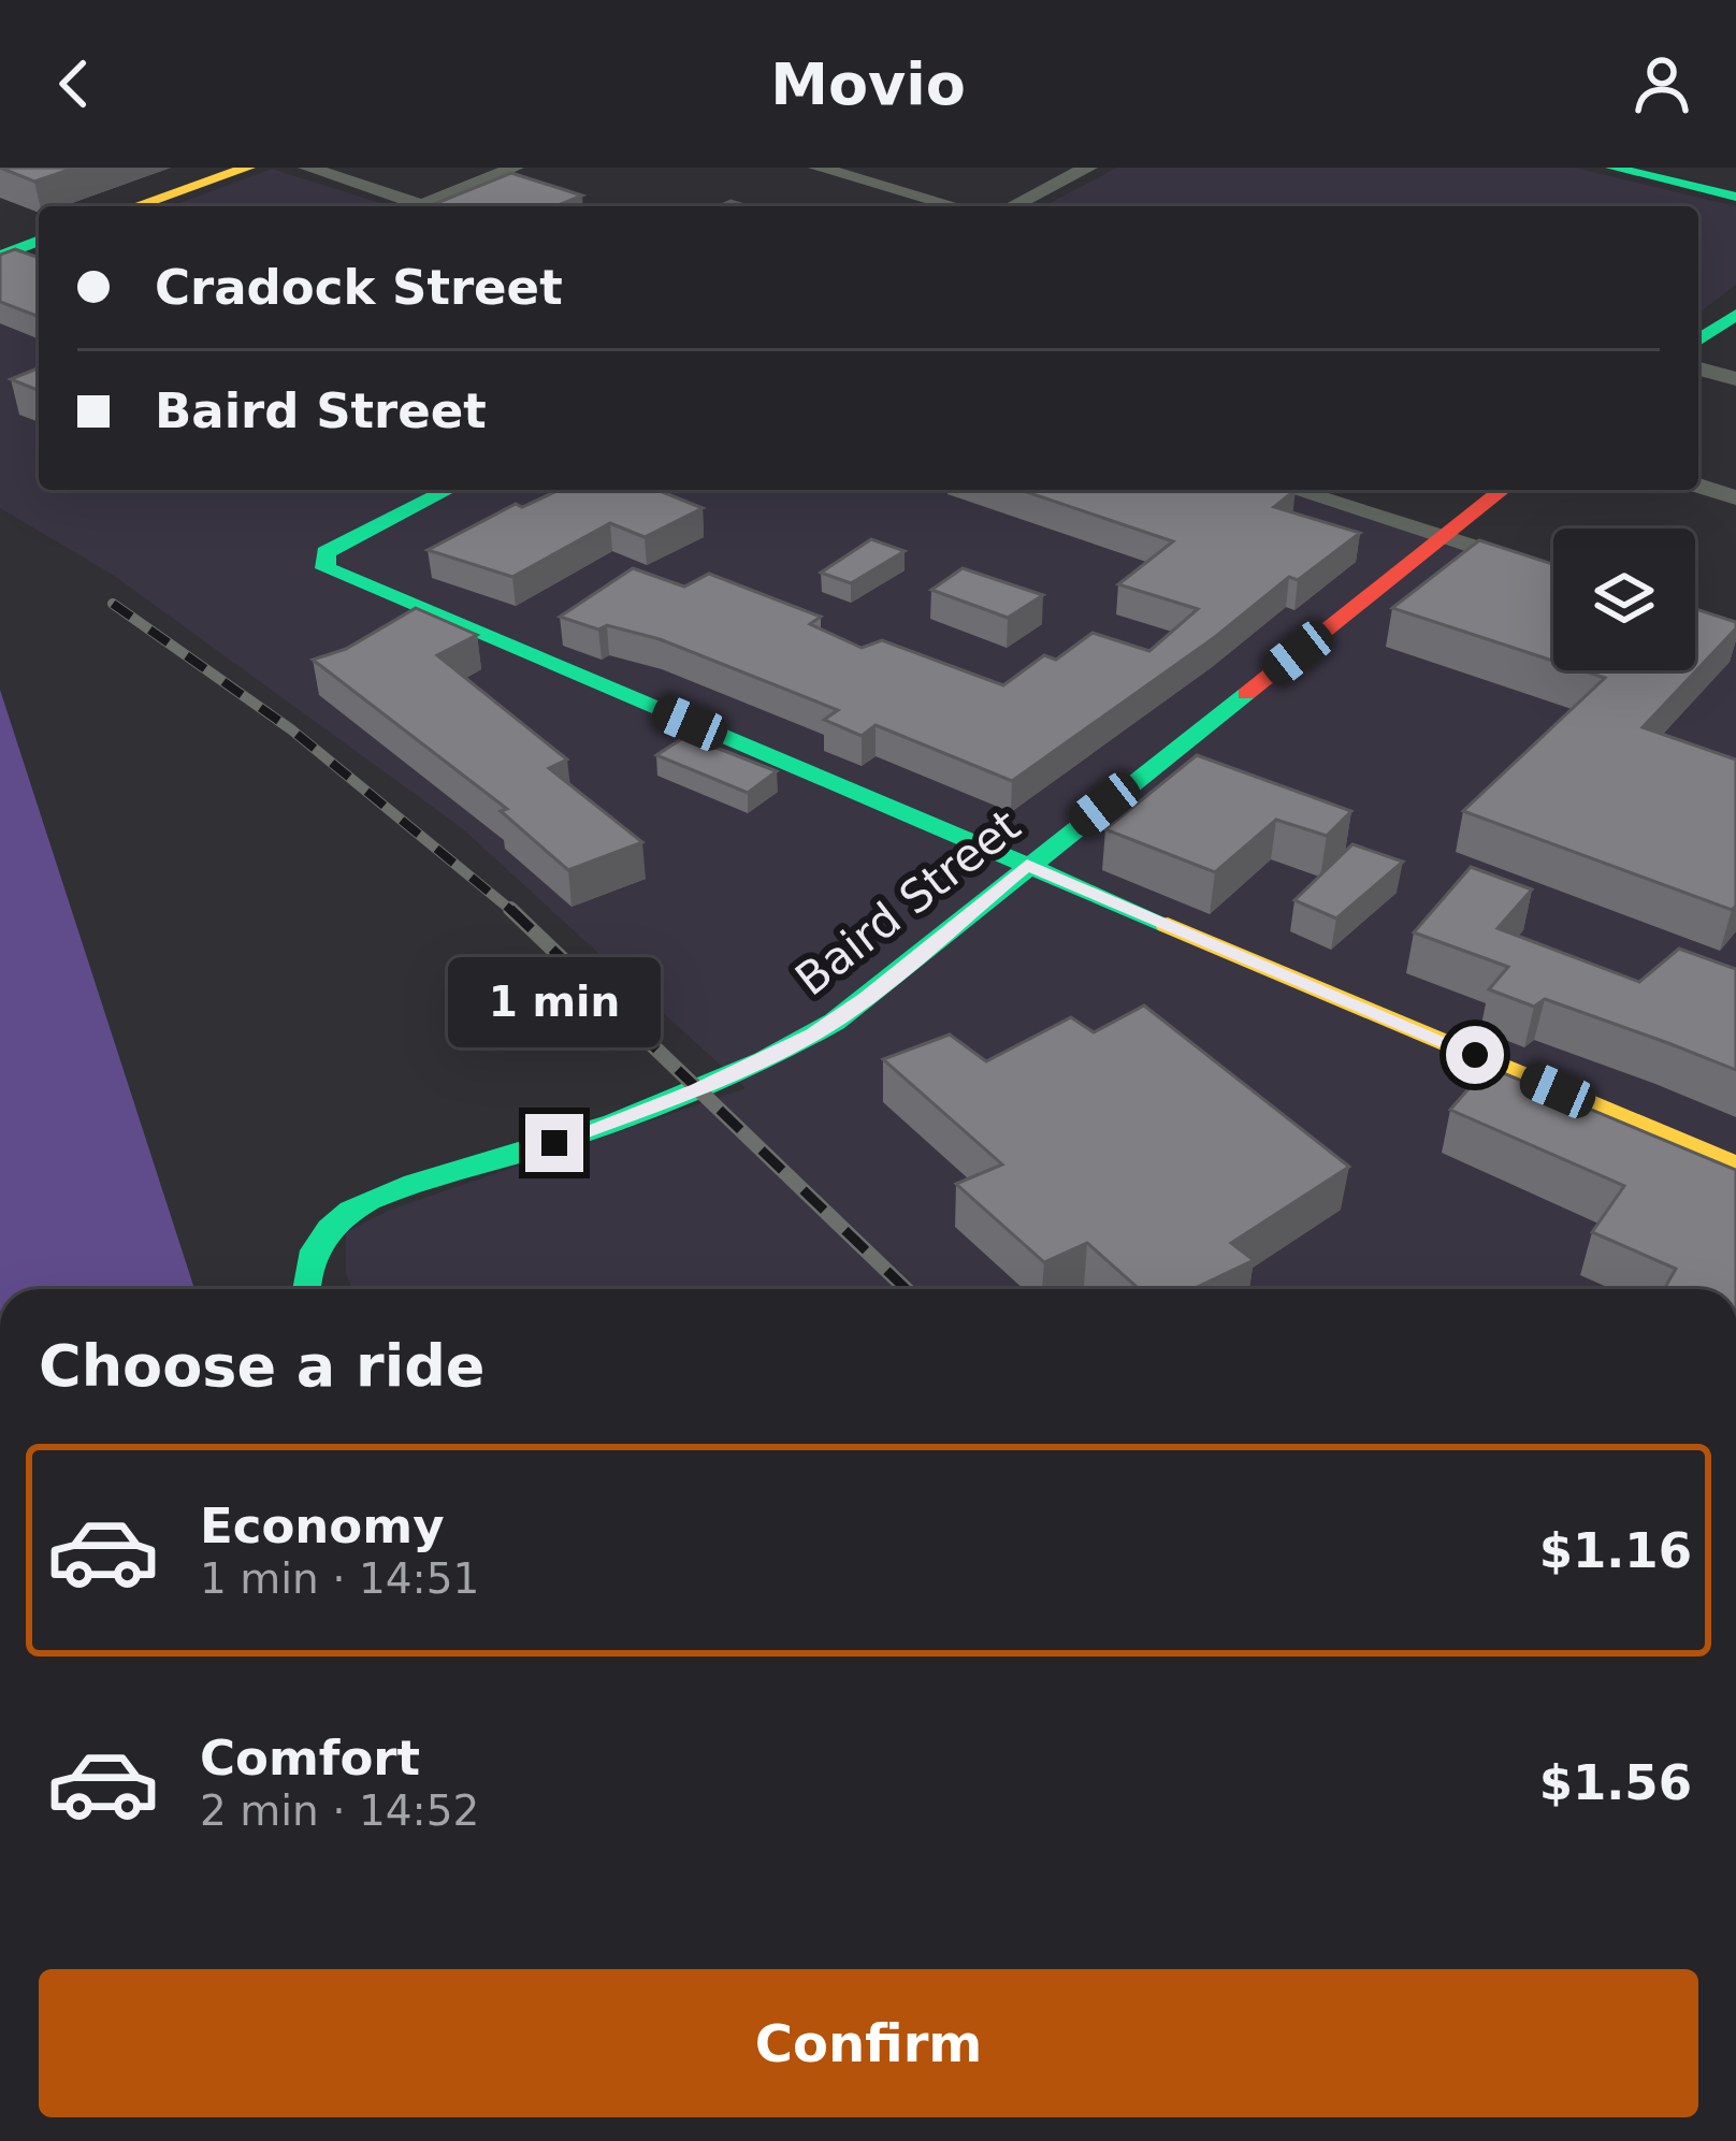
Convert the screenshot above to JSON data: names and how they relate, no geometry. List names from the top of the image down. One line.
{"streets":{"street":["Baird Street"]},"page":{"header":"Movio","banner":["Cradock Street","Baird Street"],"bubble":"1 min","heading":"Choose a ride","list":[{"name":"Economy","note":"1 min · 14:51","value":"$1.16"},{"name":"Comfort","note":"2 min · 14:52","value":"$1.56"}],"buttons":"Confirm"}}
